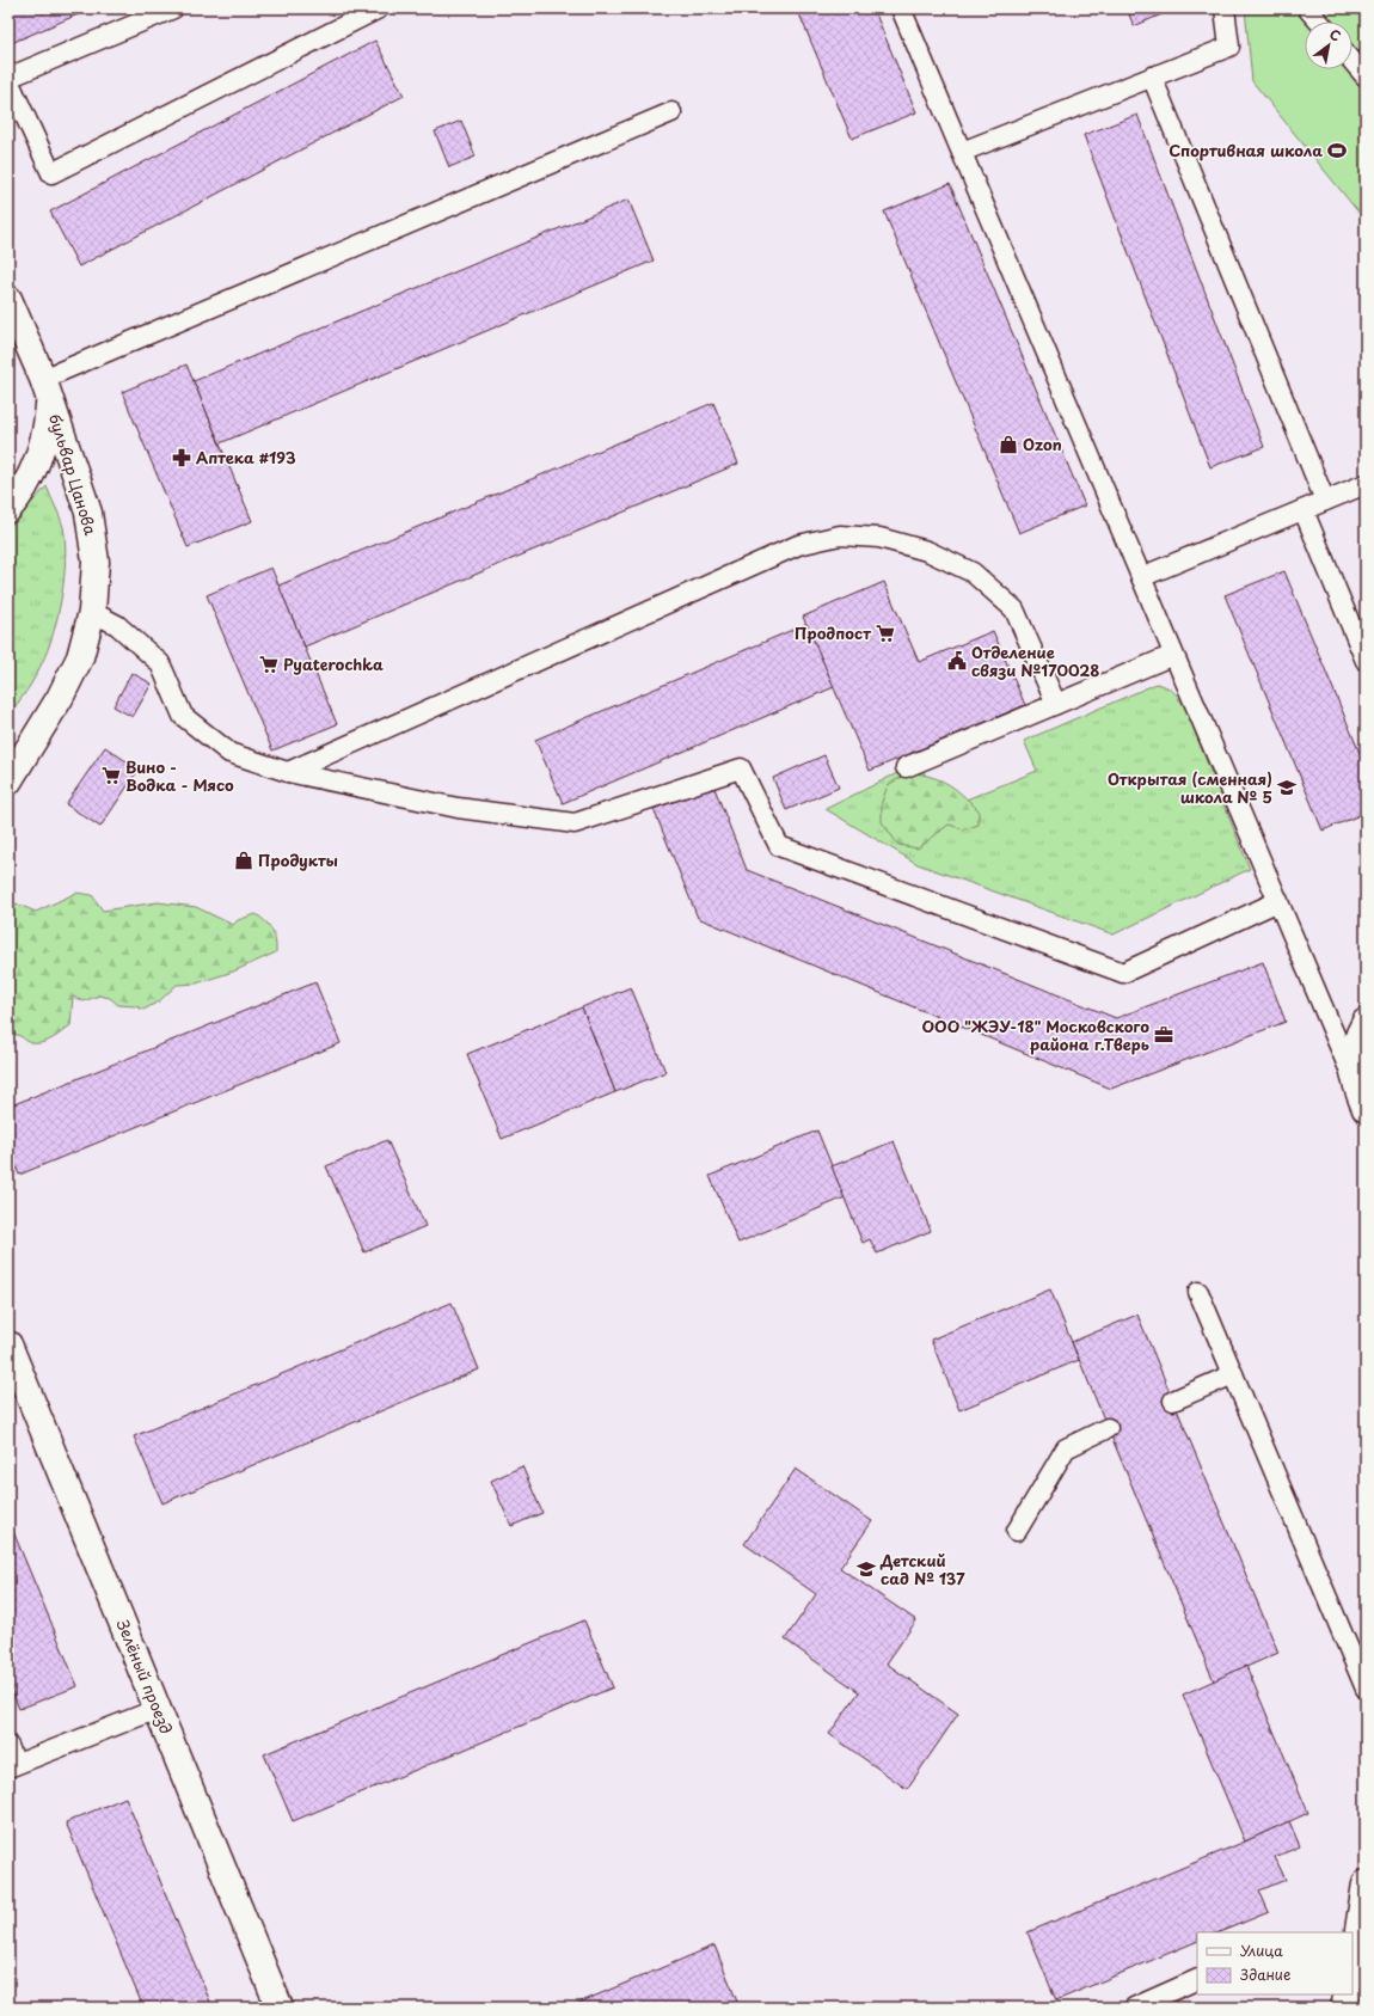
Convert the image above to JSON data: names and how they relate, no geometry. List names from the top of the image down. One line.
{"streets":{"street":["бульвар Цанова","Зелёный проезд"]},"places":{"sports":["Спортивная школа"],"shop":["Ozon","Продукты"],"pharmacy":["Аптека #193"],"supermarket":["Продпост","Pyaterochka","Вино - Водка - Мясо"],"public building":["Отделение связи №170028"],"school or university":["Открытая (сменная) школа № 5","Детский сад № 137"],"office":["ООО \"ЖЭУ-18\" Московского района г.Тверь"]},"legend":["Улица","Здание"],"north":"top right"}
